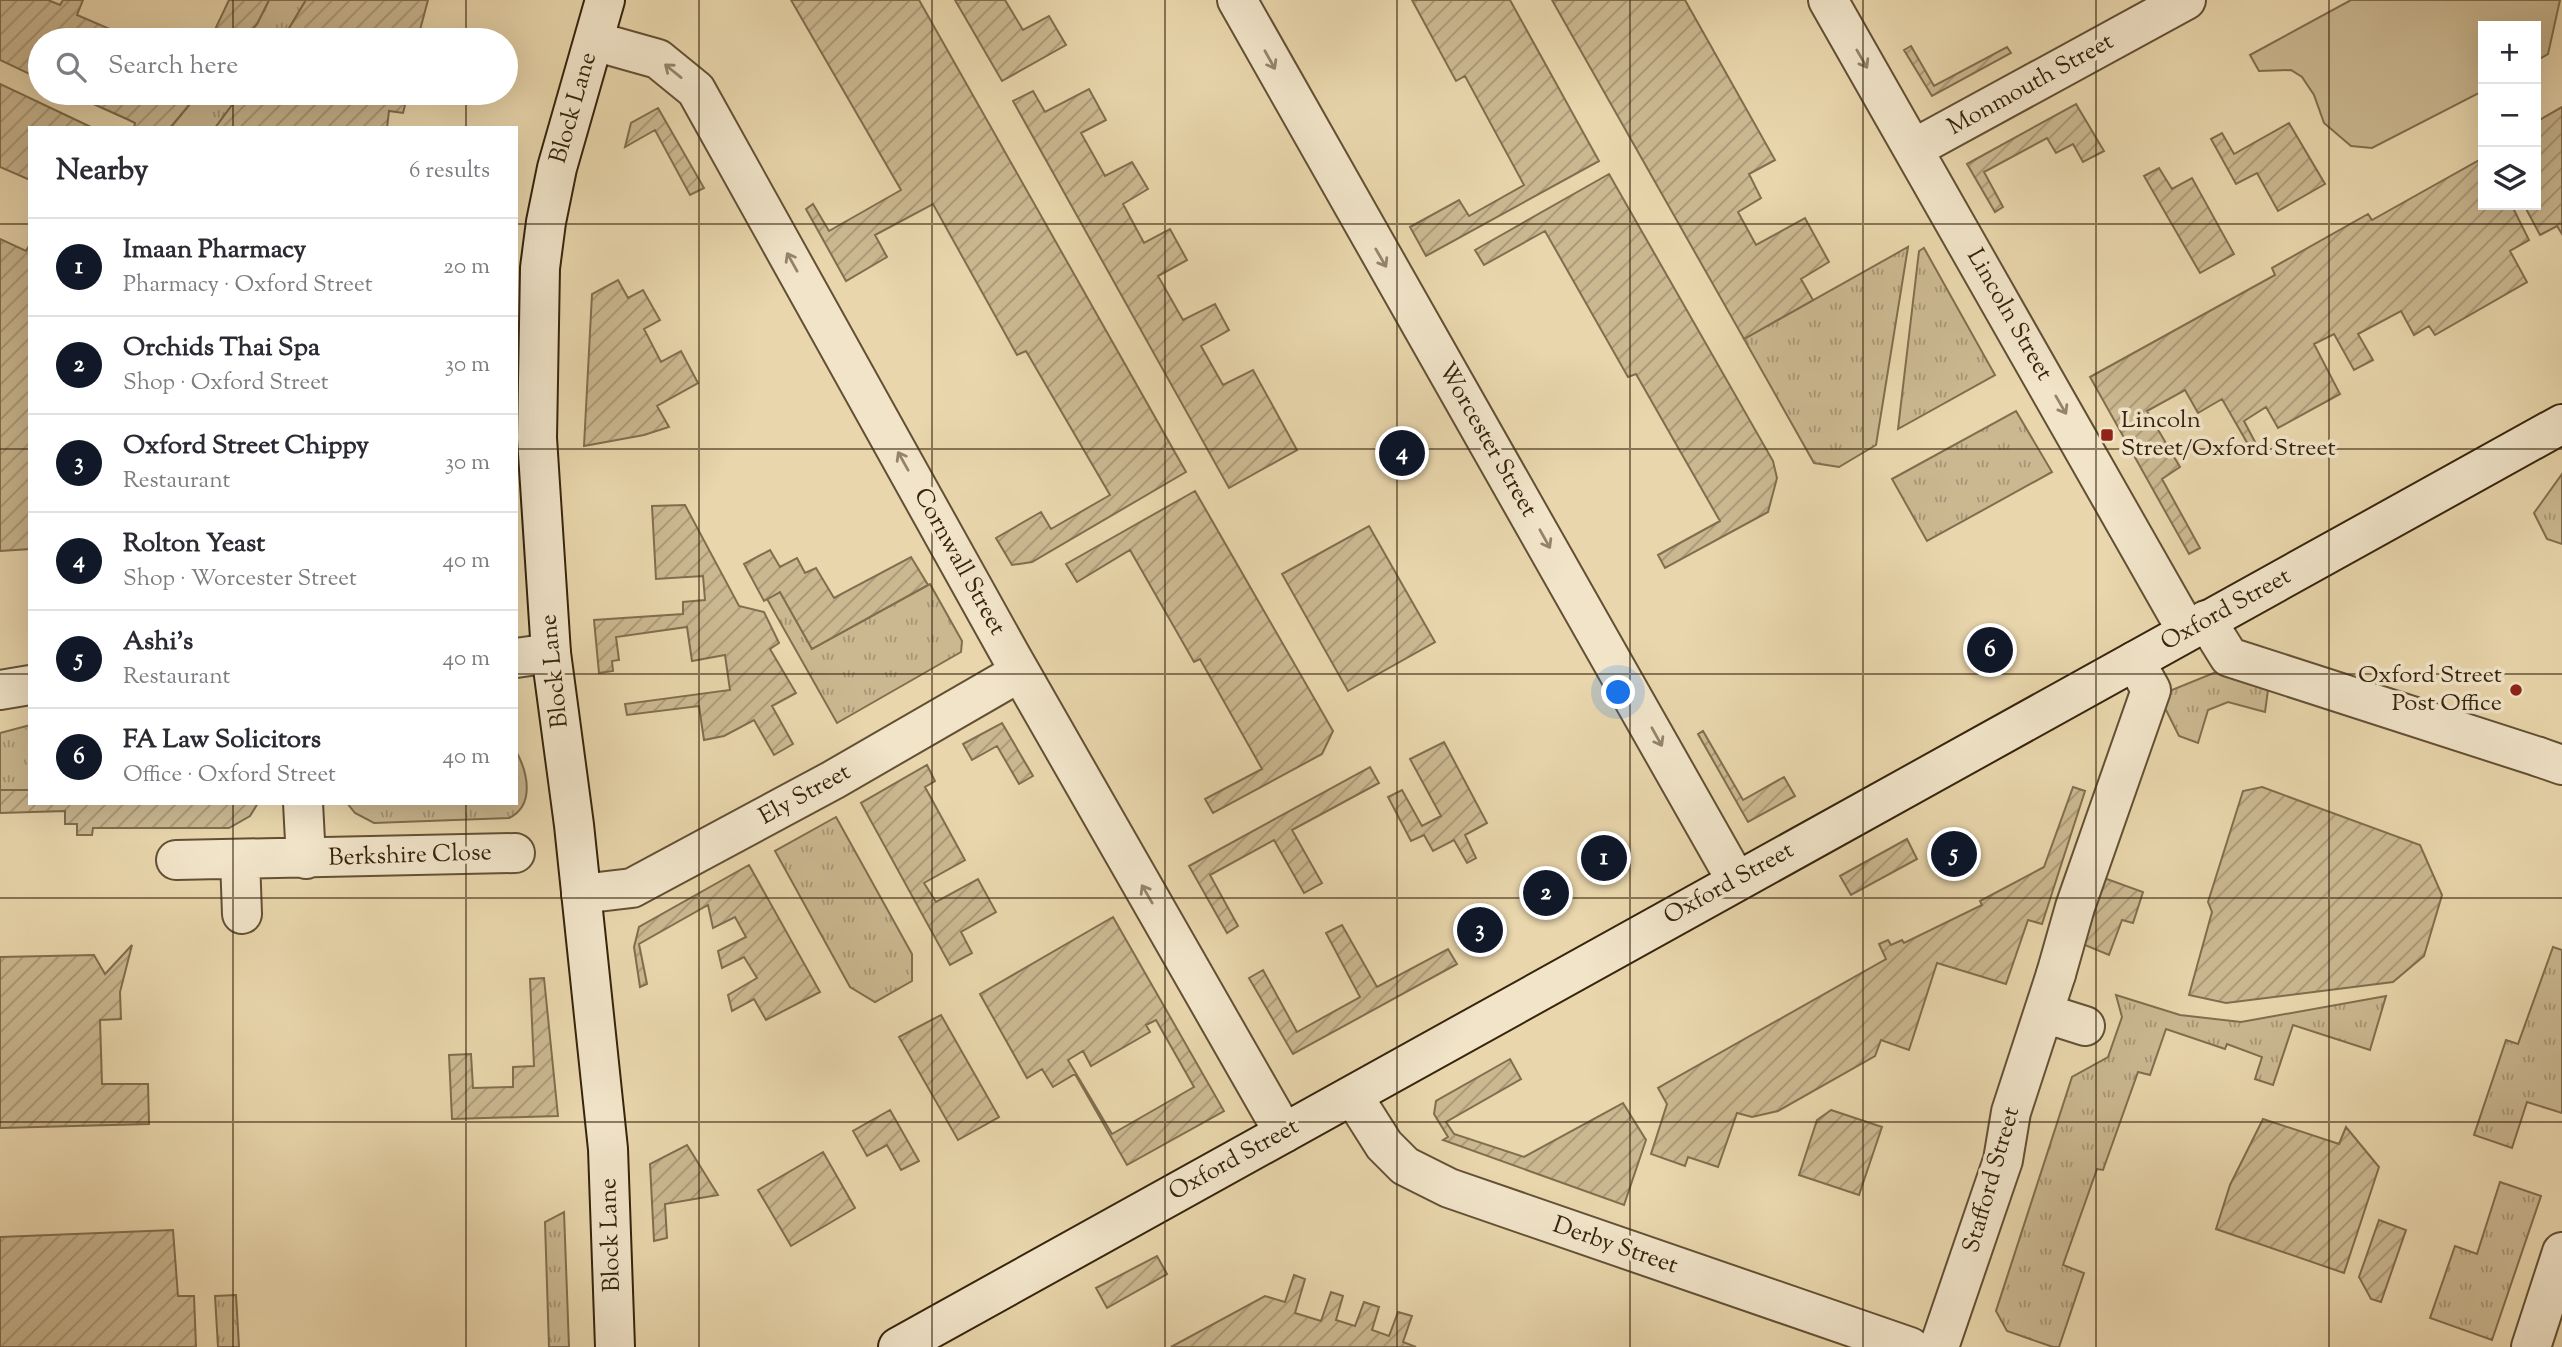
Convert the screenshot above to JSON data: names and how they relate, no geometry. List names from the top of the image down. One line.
{"streets":{"street":["Monmouth Street","Block Lane","Lincoln Street","Worcester Street","Cornwall Street","Oxford Street","Ely Street","Berkshire Close","Stafford Street","Derby Street"]},"crossings":[["Monmouth Street","Lincoln Street"],["Block Lane","Cornwall Street"],["Block Lane","Ely Street"],["Lincoln Street","Oxford Street"],["Worcester Street","Oxford Street"],["Cornwall Street","Oxford Street"],["Cornwall Street","Ely Street"],["Oxford Street","Stafford Street"],["Oxford Street","Derby Street"]],"one_way":["Lincoln Street","Worcester Street","Cornwall Street"],"places":{"transit":["Lincoln Street/Oxford Street"],"other":["Oxford Street Post Office"]},"page":{"map_buttons":["+","−"],"search":"Search here","heading":["Nearby","6 results"],"list":[{"mark":"1","name":"Imaan Pharmacy","note":"Pharmacy · Oxford Street","value":"20 m"},{"mark":"2","name":"Orchids Thai Spa","note":"Shop · Oxford Street","value":"30 m"},{"mark":"3","name":"Oxford Street Chippy","note":"Restaurant","value":"30 m"},{"mark":"4","name":"Rolton Yeast","note":"Shop · Worcester Street","value":"40 m"},{"mark":"5","name":"Ashi's","note":"Restaurant","value":"40 m"},{"mark":"6","name":"FA Law Solicitors","note":"Office · Oxford Street","value":"40 m"}],"pins":["4","6","5","1","2","3"]}}
